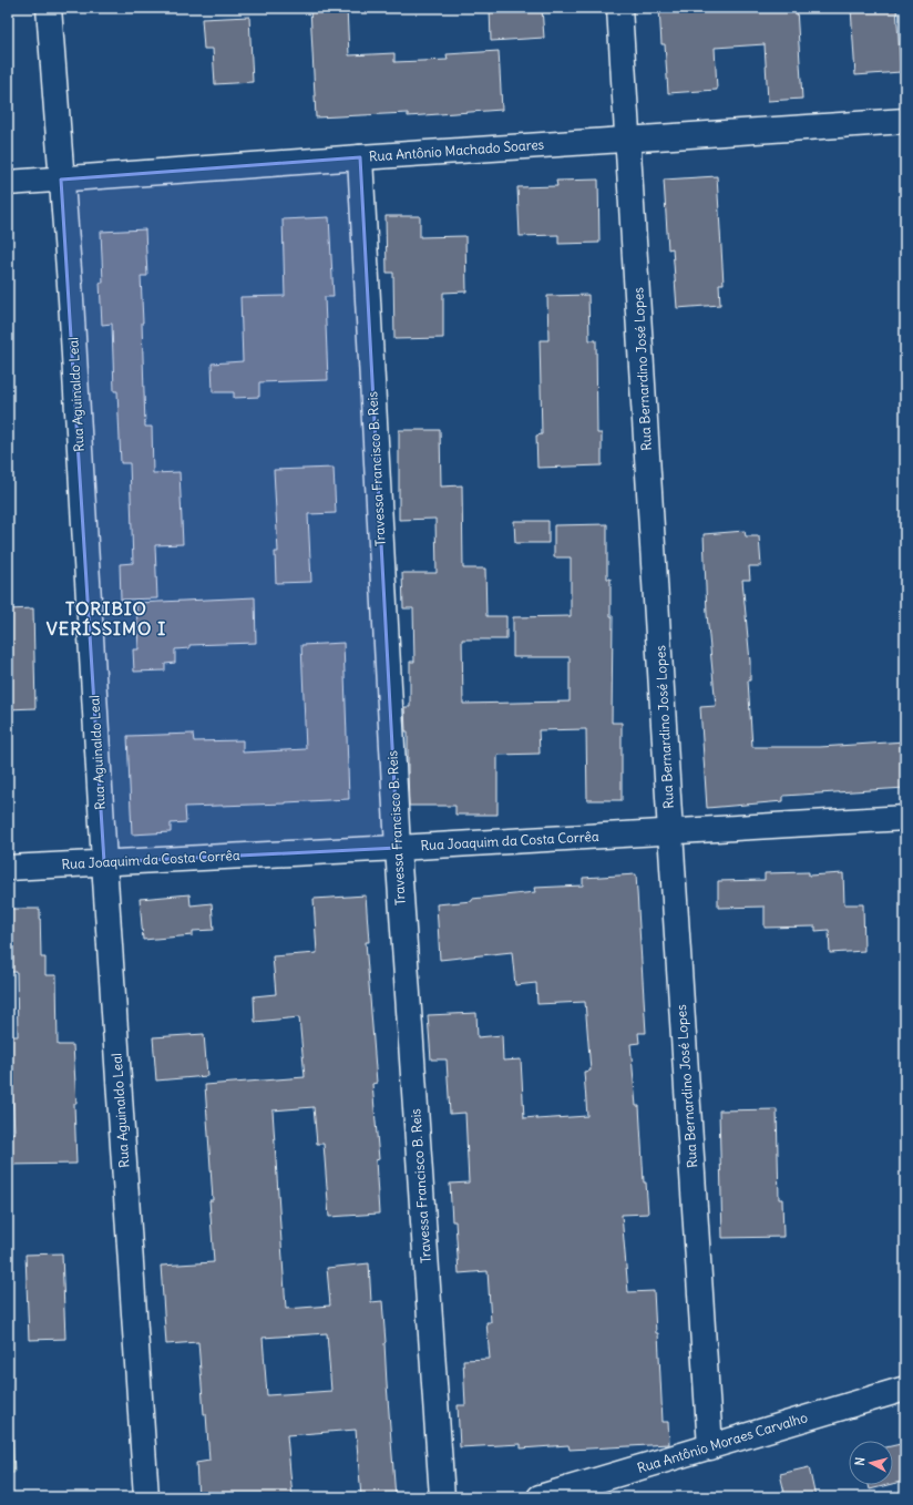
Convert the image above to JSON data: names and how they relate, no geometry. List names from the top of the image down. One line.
{"streets":{"street":["Rua Antônio Machado Soares","Rua Bernardino José Lopes","Rua Aguinaldo Leal","Travessa Francisco B. Reis","Rua Joaquim da Costa Corrêa","Rua Antônio Moraes Carvalho"]},"crossings":[["Rua Antônio Machado Soares","Rua Bernardino José Lopes"],["Rua Antônio Machado Soares","Rua Aguinaldo Leal"],["Rua Antônio Machado Soares","Travessa Francisco B. Reis"],["Rua Bernardino José Lopes","Rua Joaquim da Costa Corrêa"],["Rua Bernardino José Lopes","Rua Antônio Moraes Carvalho"],["Rua Aguinaldo Leal","Rua Joaquim da Costa Corrêa"],["Travessa Francisco B. Reis","Rua Joaquim da Costa Corrêa"]],"districts":["TORIBIO VERÍSSIMO I"],"north":"left"}
